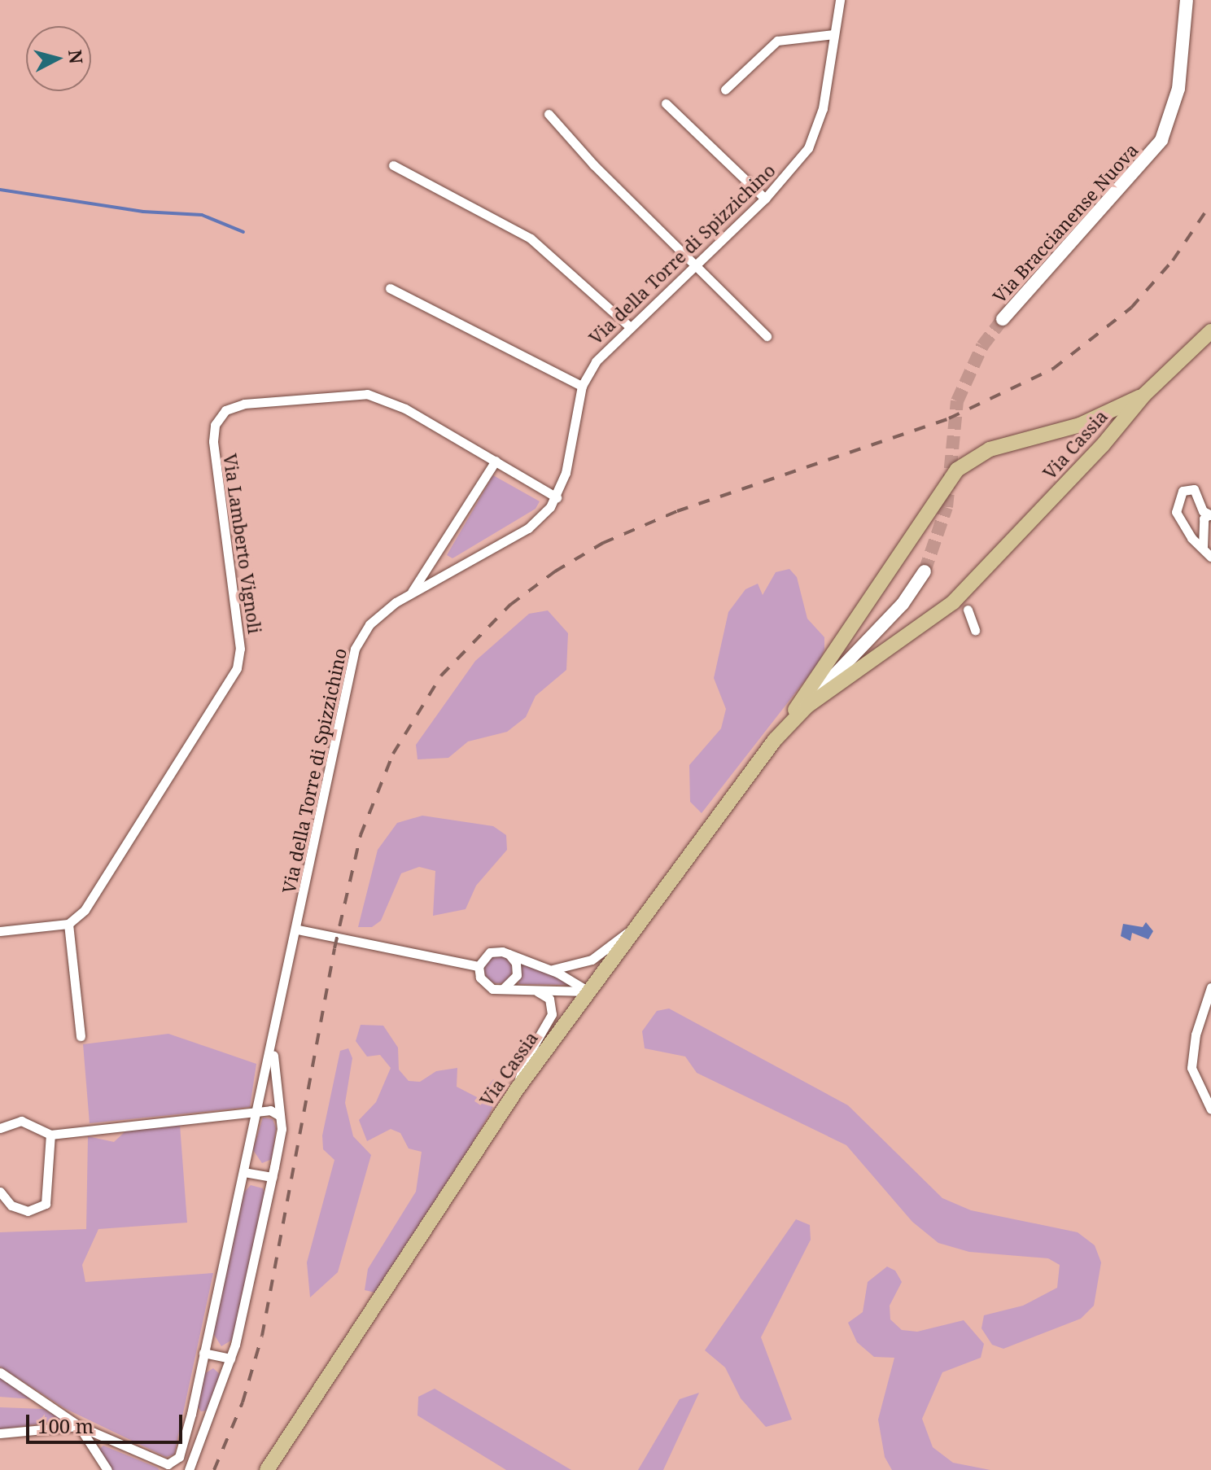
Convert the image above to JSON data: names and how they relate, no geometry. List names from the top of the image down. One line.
{"streets":{"main road":["Via Braccianense Nuova","Via Cassia"],"street":["Via della Torre di Spizzichino","Via Lamberto Vignoli"]},"crossings":[["Via della Torre di Spizzichino","Via Lamberto Vignoli"]],"scale_bar":"100 m","north":"right"}
